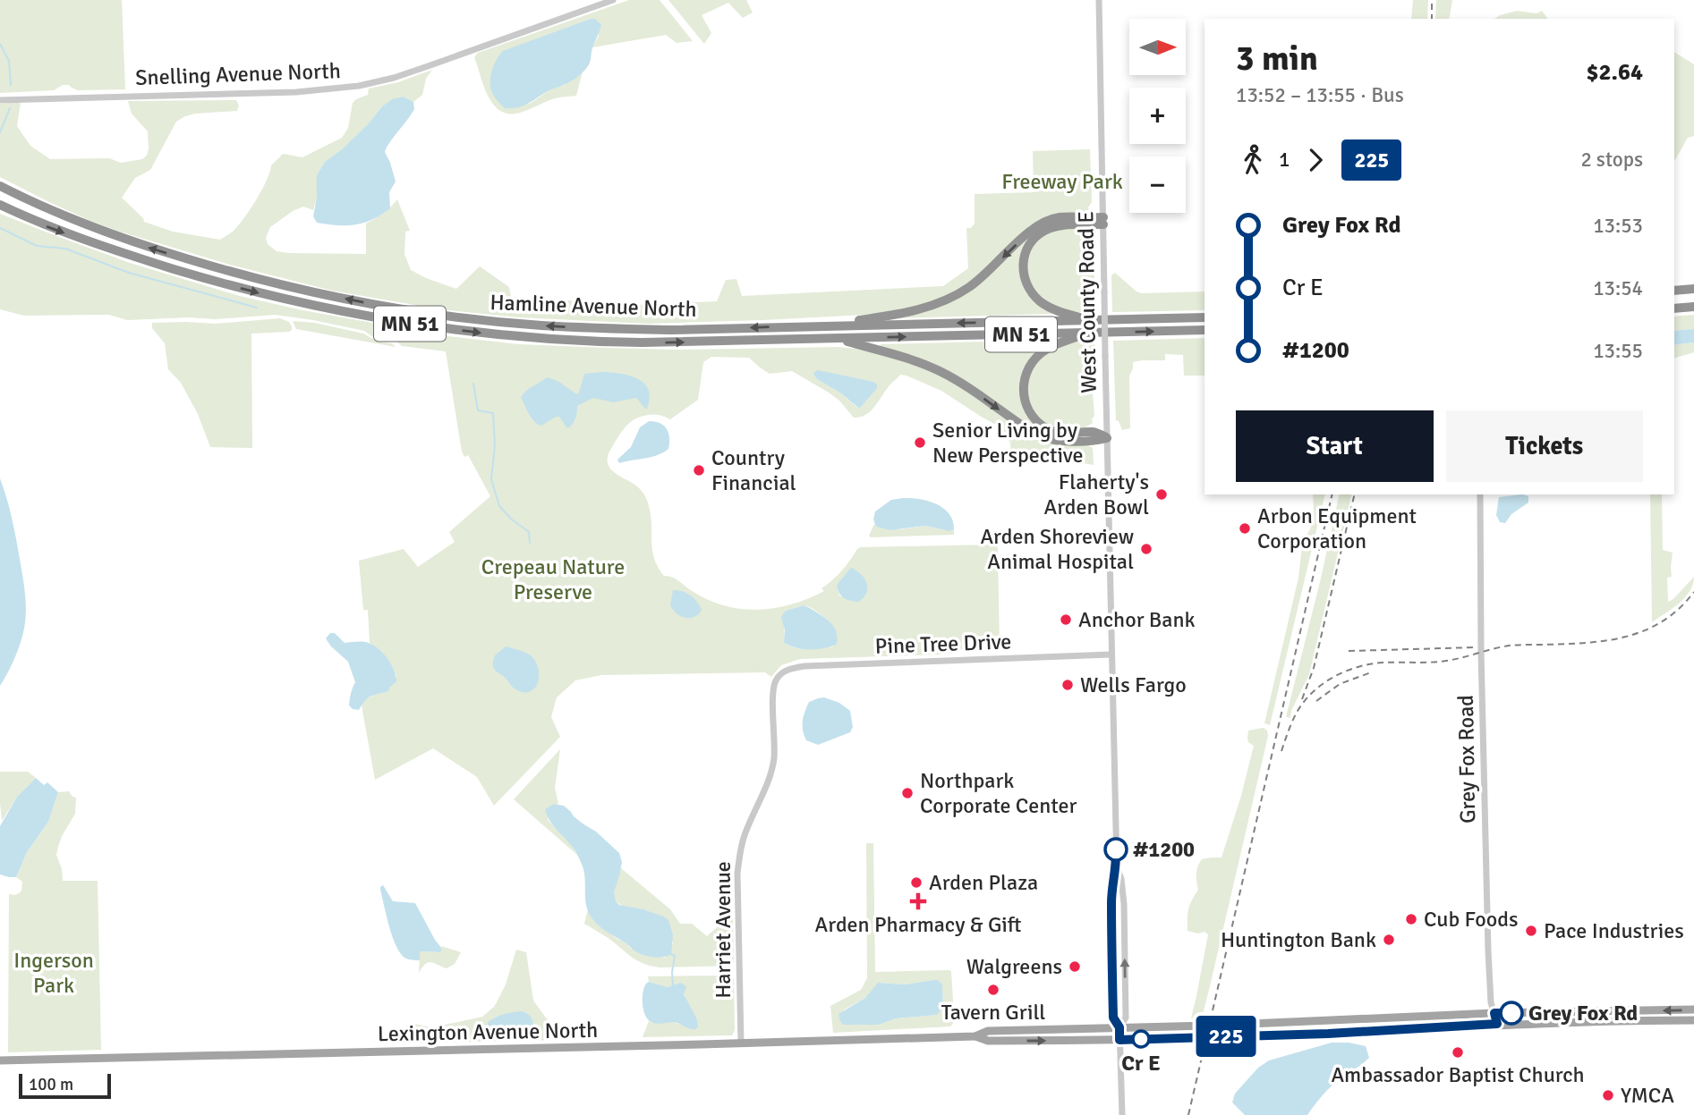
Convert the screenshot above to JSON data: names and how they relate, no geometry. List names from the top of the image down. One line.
{"streets":{"highway":["Hamline Avenue North","MN 51"],"main road":["Lexington Avenue North"],"street":["Snelling Avenue North","West County Road E","Pine Tree Drive","Grey Fox Road","Harriet Avenue"]},"crossings":[["West County Road E","Pine Tree Drive"],["West County Road E","Lexington Avenue North"],["Pine Tree Drive","Harriet Avenue"],["Grey Fox Road","Lexington Avenue North"],["Harriet Avenue","Lexington Avenue North"]],"parks":["Freeway Park","Crepeau Nature Preserve","Ingerson Park"],"places":{"other":["Senior Living by New Perspective","Country Financial","Flaherty's Arden Bowl","Arbon Equipment Corporation","Arden Shoreview Animal Hospital","Anchor Bank","Wells Fargo","Northpark Corporate Center","#1200","Arden Plaza","Cub Foods","Pace Industries","Huntington Bank","Walgreens","Tavern Grill","Grey Fox Rd","Cr E","Ambassador Baptist Church","YMCA"],"health":["Arden Pharmacy & Gift"]},"lines":["bus line 225"],"scale_bar":"100 m","north":"right","page":{"on_map":"225","map_buttons":["+","−"],"heading":["3 min","13:52 – 13:55 · Bus","$2.64"],"legs":["1","225","2 stops"],"list":[{"name":"Grey Fox Rd","value":"13:53"},{"name":"Cr E","value":"13:54"},{"name":"#1200","value":"13:55"}],"buttons":["Start","Tickets"],"scale":"100 m"}}
